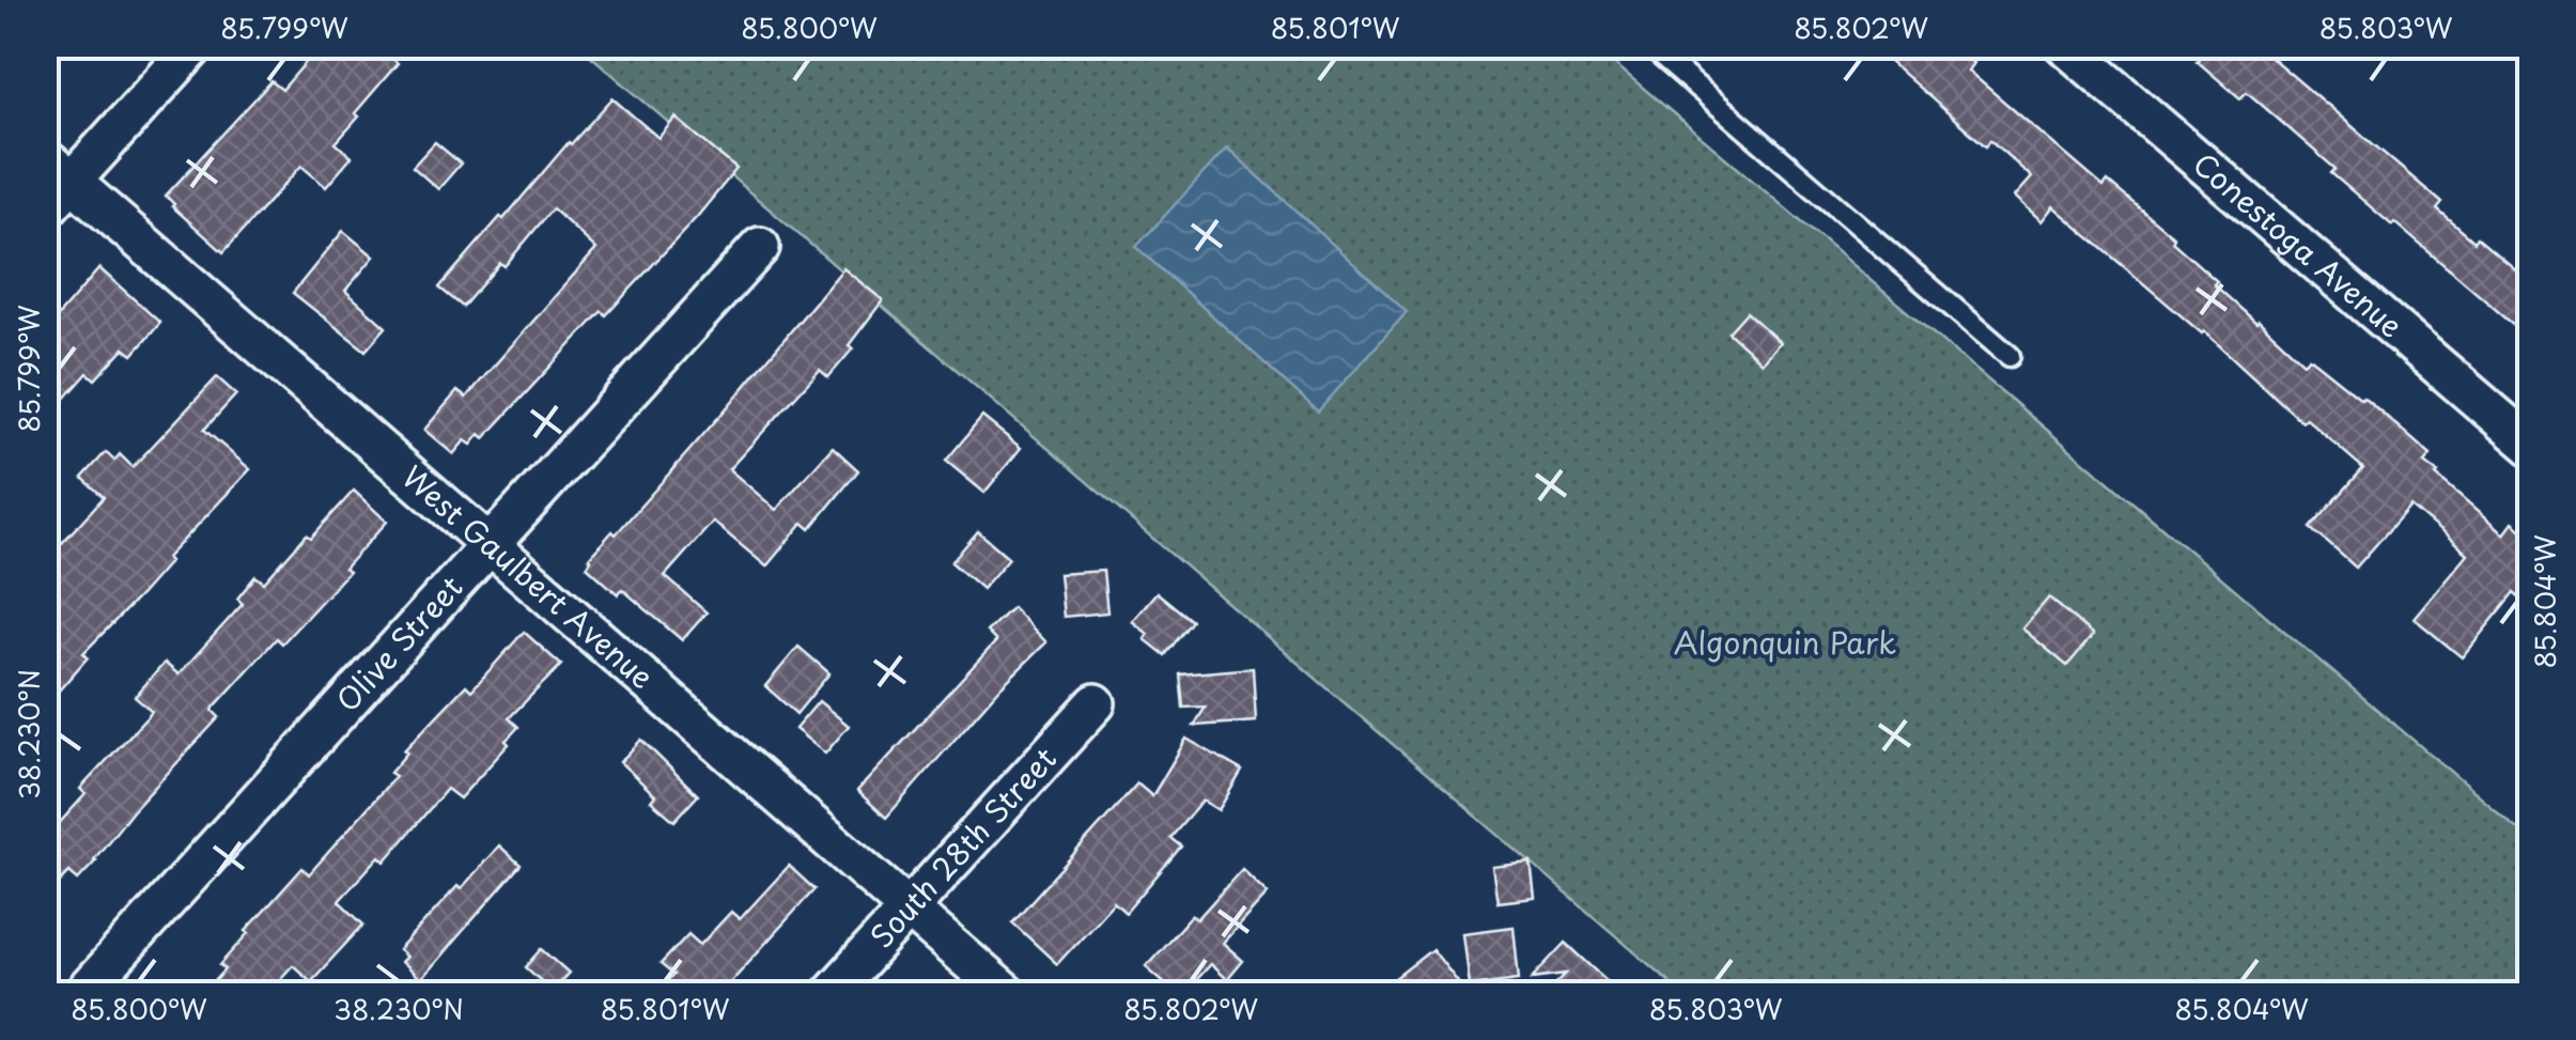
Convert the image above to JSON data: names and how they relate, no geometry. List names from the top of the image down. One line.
{"streets":{"street":["Conestoga Avenue","West Gaulbert Avenue","Olive Street","South 28th Street"]},"crossings":[["West Gaulbert Avenue","Olive Street"],["West Gaulbert Avenue","South 28th Street"]],"parks":["Algonquin Park"],"coordinates":["85.799°W","85.800°W","85.801°W","85.802°W","85.803°W","85.804°W","38.230°N"]}
